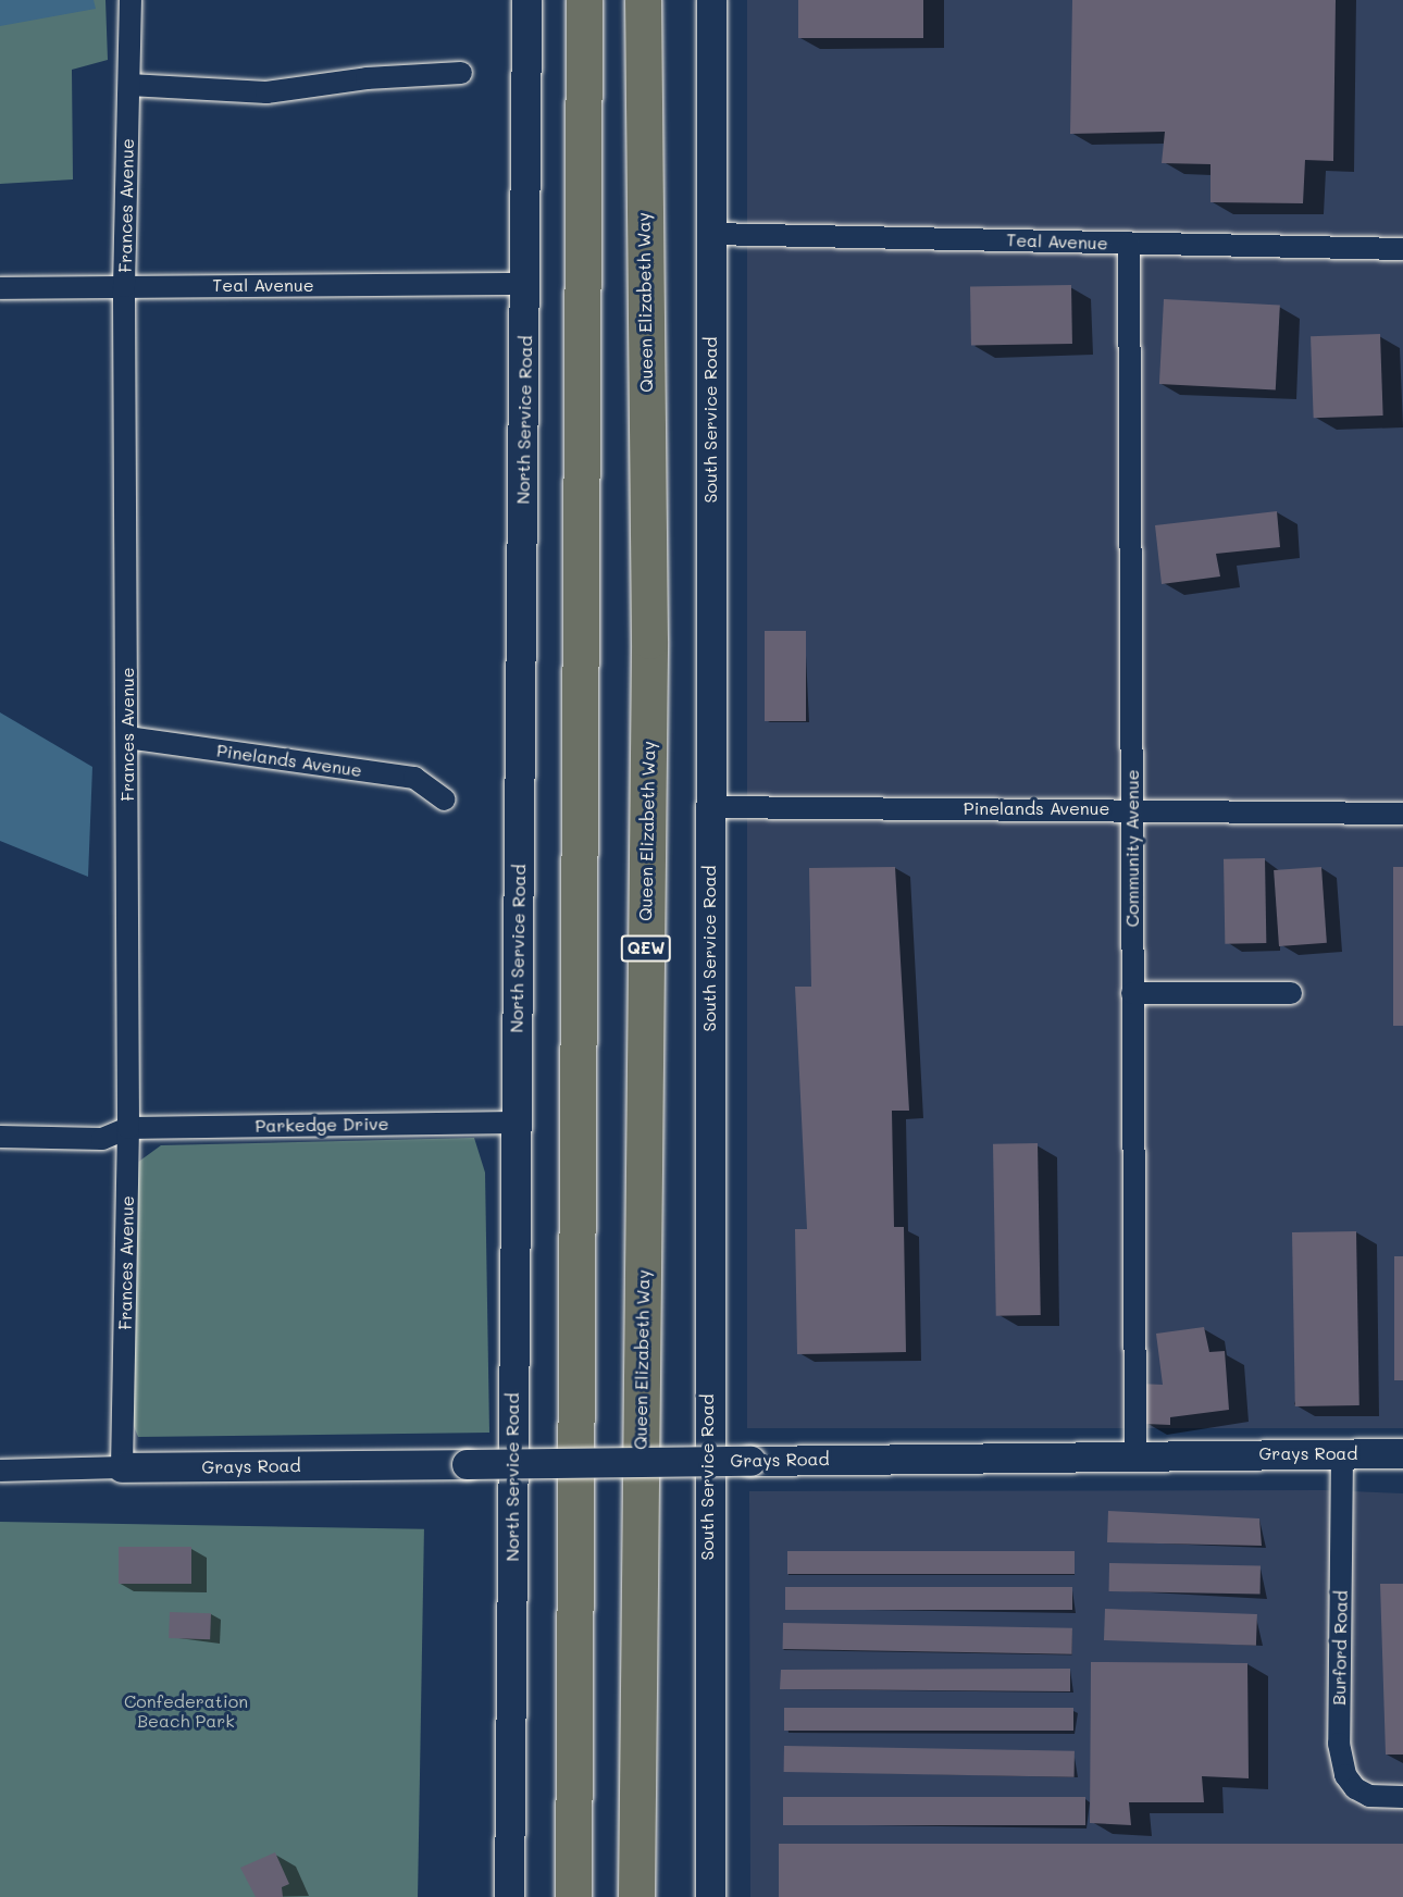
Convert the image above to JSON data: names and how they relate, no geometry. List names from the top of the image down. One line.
{"streets":{"highway":["Queen Elizabeth Way","QEW"],"street":["Frances Avenue","Teal Avenue","North Service Road","South Service Road","Pinelands Avenue","Community Avenue","Parkedge Drive","Grays Road","Burford Road"]},"crossings":[["Frances Avenue","Teal Avenue"],["Frances Avenue","Pinelands Avenue"],["Frances Avenue","Parkedge Drive"],["Frances Avenue","Grays Road"],["Teal Avenue","North Service Road"],["Teal Avenue","South Service Road"],["Teal Avenue","Community Avenue"],["North Service Road","Parkedge Drive"],["South Service Road","Pinelands Avenue"],["Pinelands Avenue","Community Avenue"],["Community Avenue","Grays Road"],["Grays Road","Burford Road"]],"parks":["Confederation Beach Park"]}
